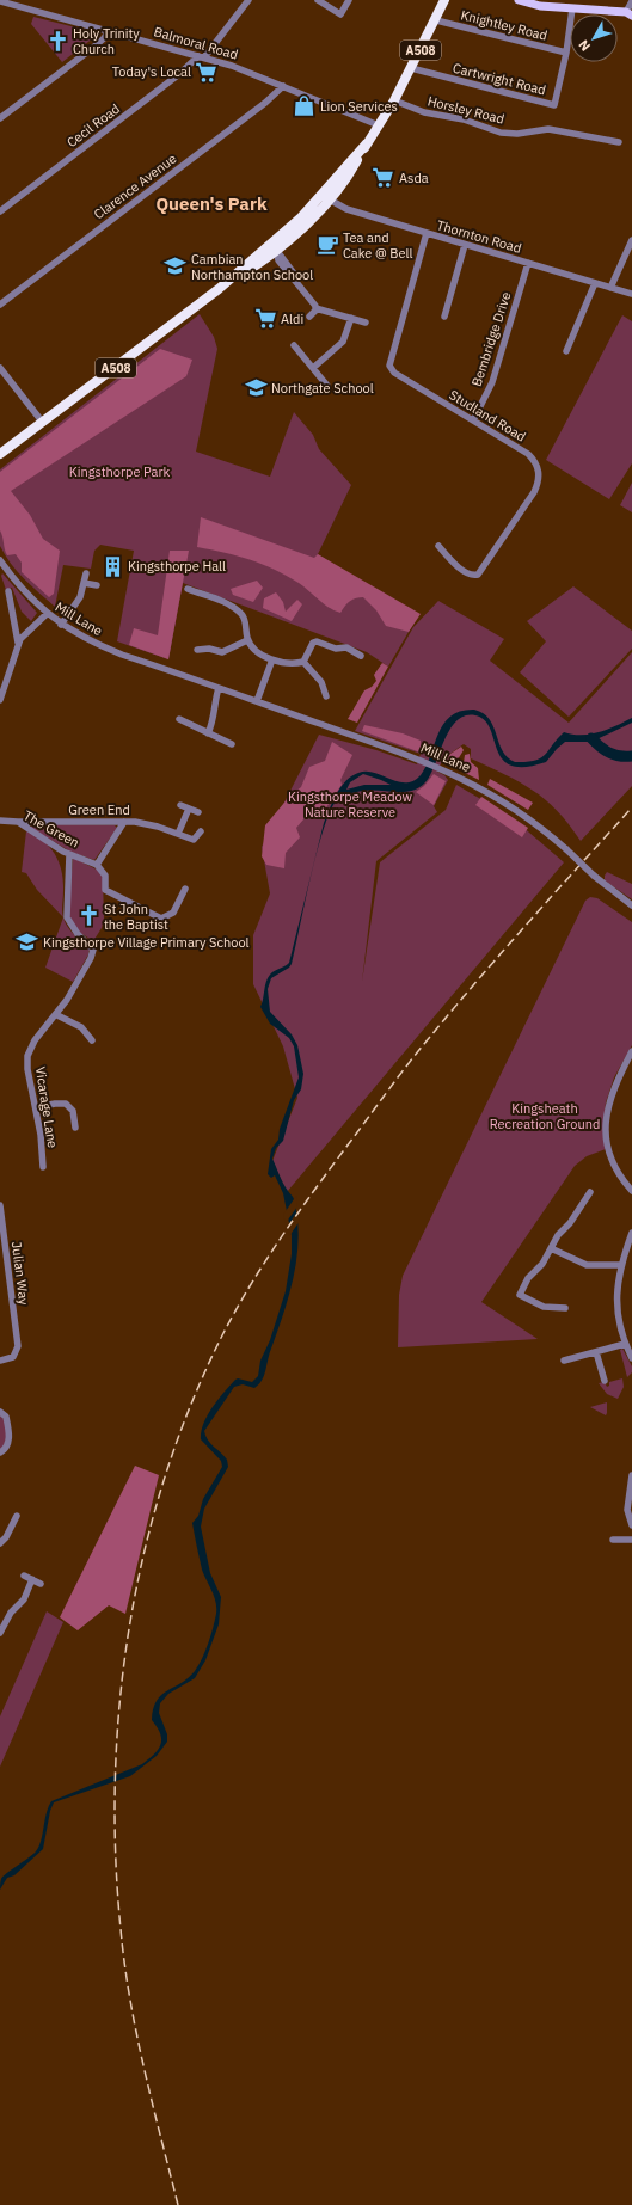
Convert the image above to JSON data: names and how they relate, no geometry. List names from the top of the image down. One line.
{"streets":{"highway":["A508"],"street":["Knightley Road","Balmoral Road","Cartwright Road","Horsley Road","Cecil Road","Clarence Avenue","Thornton Road","Bembridge Drive","Studland Road","Mill Lane","Green End","The Green","Vicarage Lane","Julian Way"]},"crossings":[["Knightley Road","A508"],["Knightley Road","Cartwright Road"],["Balmoral Road","A508"],["Balmoral Road","Cecil Road"],["Balmoral Road","Clarence Avenue"],["A508","Cartwright Road"],["A508","Horsley Road"],["A508","Thornton Road"],["Thornton Road","Bembridge Drive"],["Thornton Road","Studland Road"],["Bembridge Drive","Studland Road"],["Green End","The Green"],["The Green","Vicarage Lane"]],"districts":["Queen's Park"],"parks":["Kingsthorpe Park","Kingsthorpe Meadow Nature Reserve","Kingsheath Recreation Ground"],"places":{"church":["Holy Trinity Church","St John the Baptist"],"supermarket":["Today's Local","Asda","Aldi"],"shop":["Lion Services"],"cafe":["Tea and Cake @ Bell"],"school or university":["Cambian Northampton School","Northgate School","Kingsthorpe Village Primary School"],"building":["Kingsthorpe Hall"]},"north":"bottom left"}
